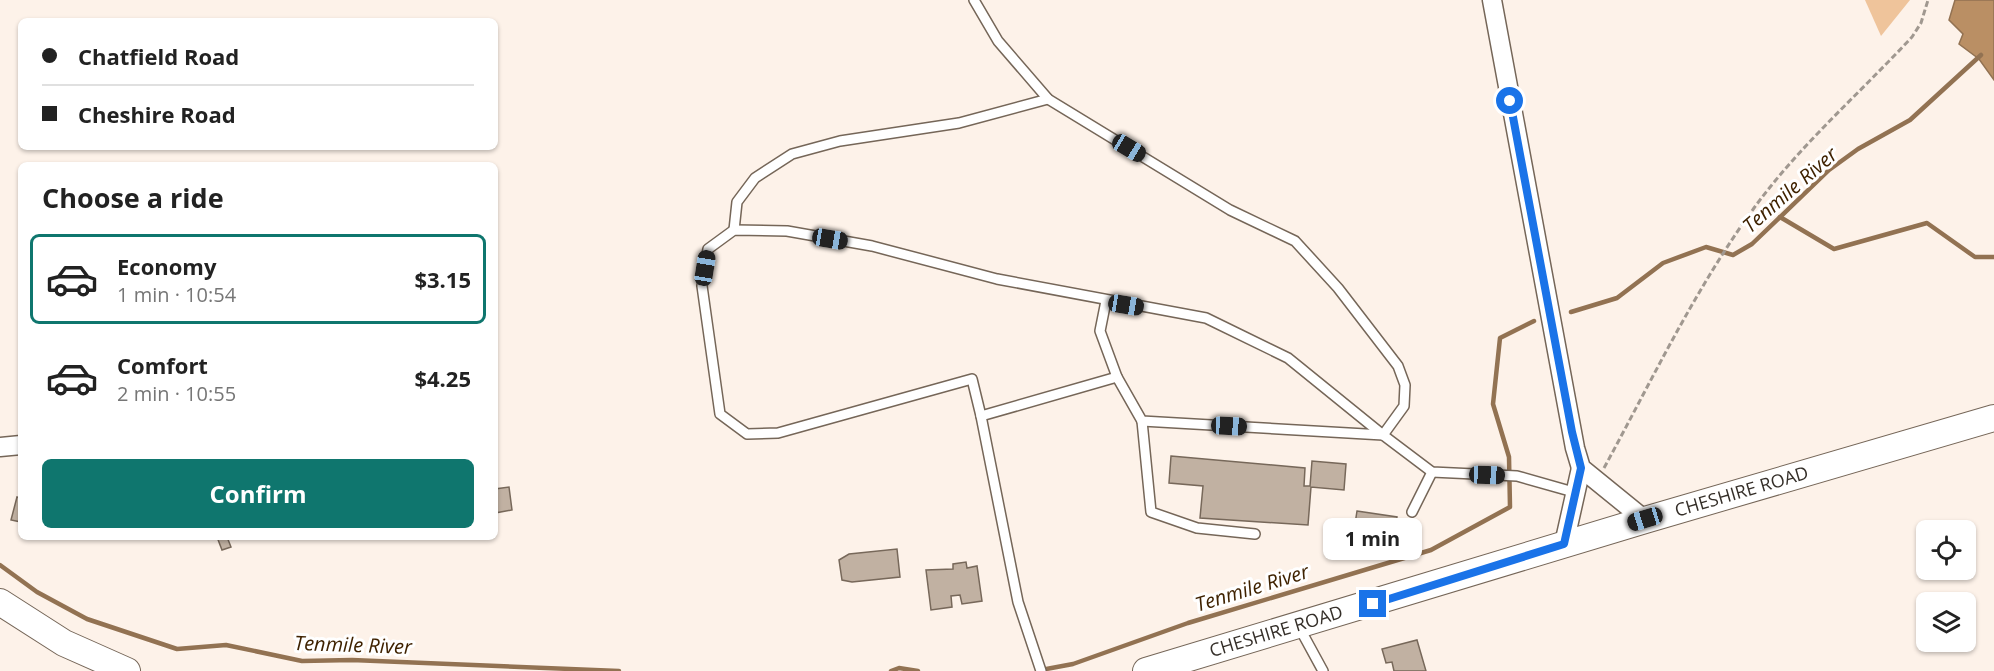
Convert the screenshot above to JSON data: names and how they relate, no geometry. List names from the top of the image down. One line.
{"streets":{"main road":["CHESHIRE ROAD"]},"water":["Tenmile River"],"page":{"banner":["Chatfield Road","Cheshire Road"],"heading":"Choose a ride","list":[{"name":"Economy","note":"1 min · 10:54","value":"$3.15"},{"name":"Comfort","note":"2 min · 10:55","value":"$4.25"}],"buttons":"Confirm","bubble":"1 min"}}
